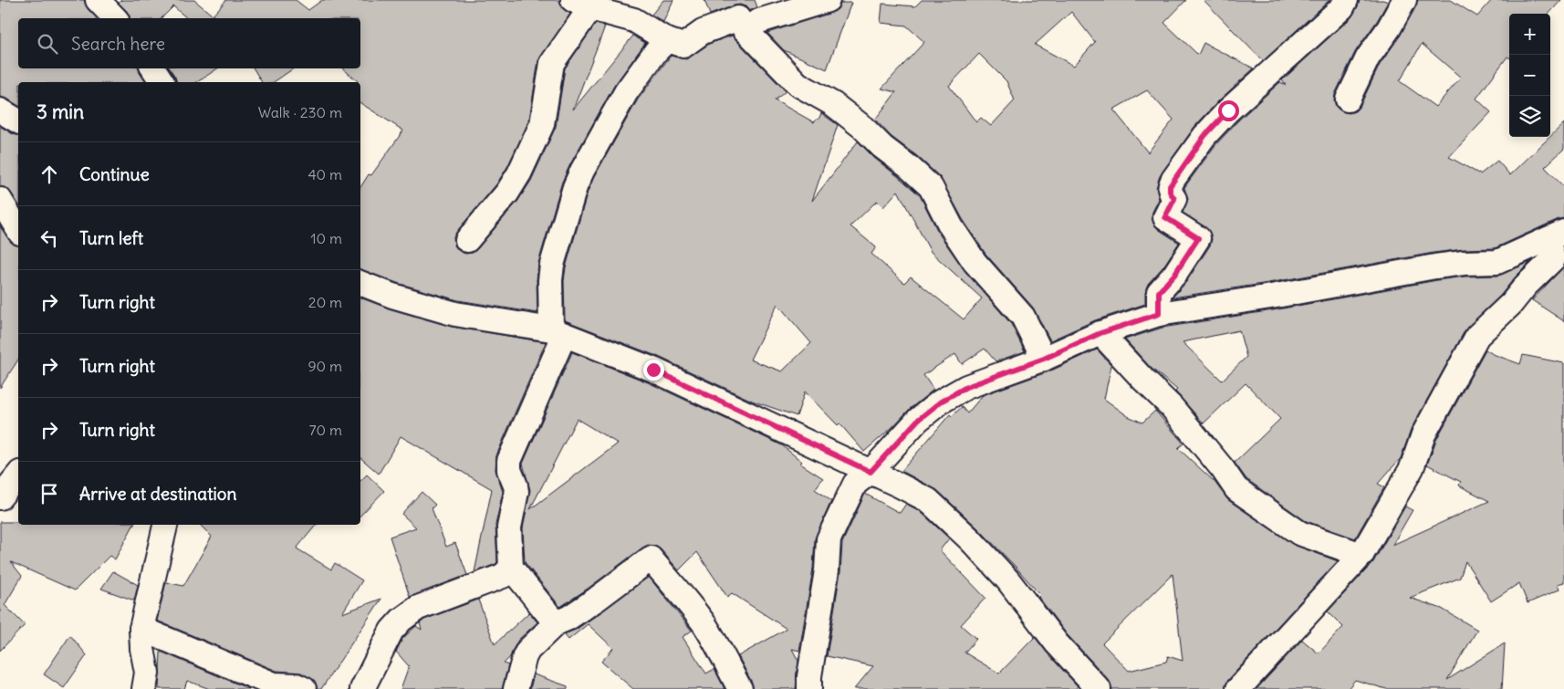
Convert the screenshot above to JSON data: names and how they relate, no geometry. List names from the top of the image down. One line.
{"page":{"map_buttons":["+","−"],"search":"Search here","heading":["3 min","Walk · 230 m"],"list":[["Continue","40 m"],["Turn left","10 m"],["Turn right","20 m"],["Turn right","90 m"],["Turn right","70 m"],"Arrive at destination"]}}
